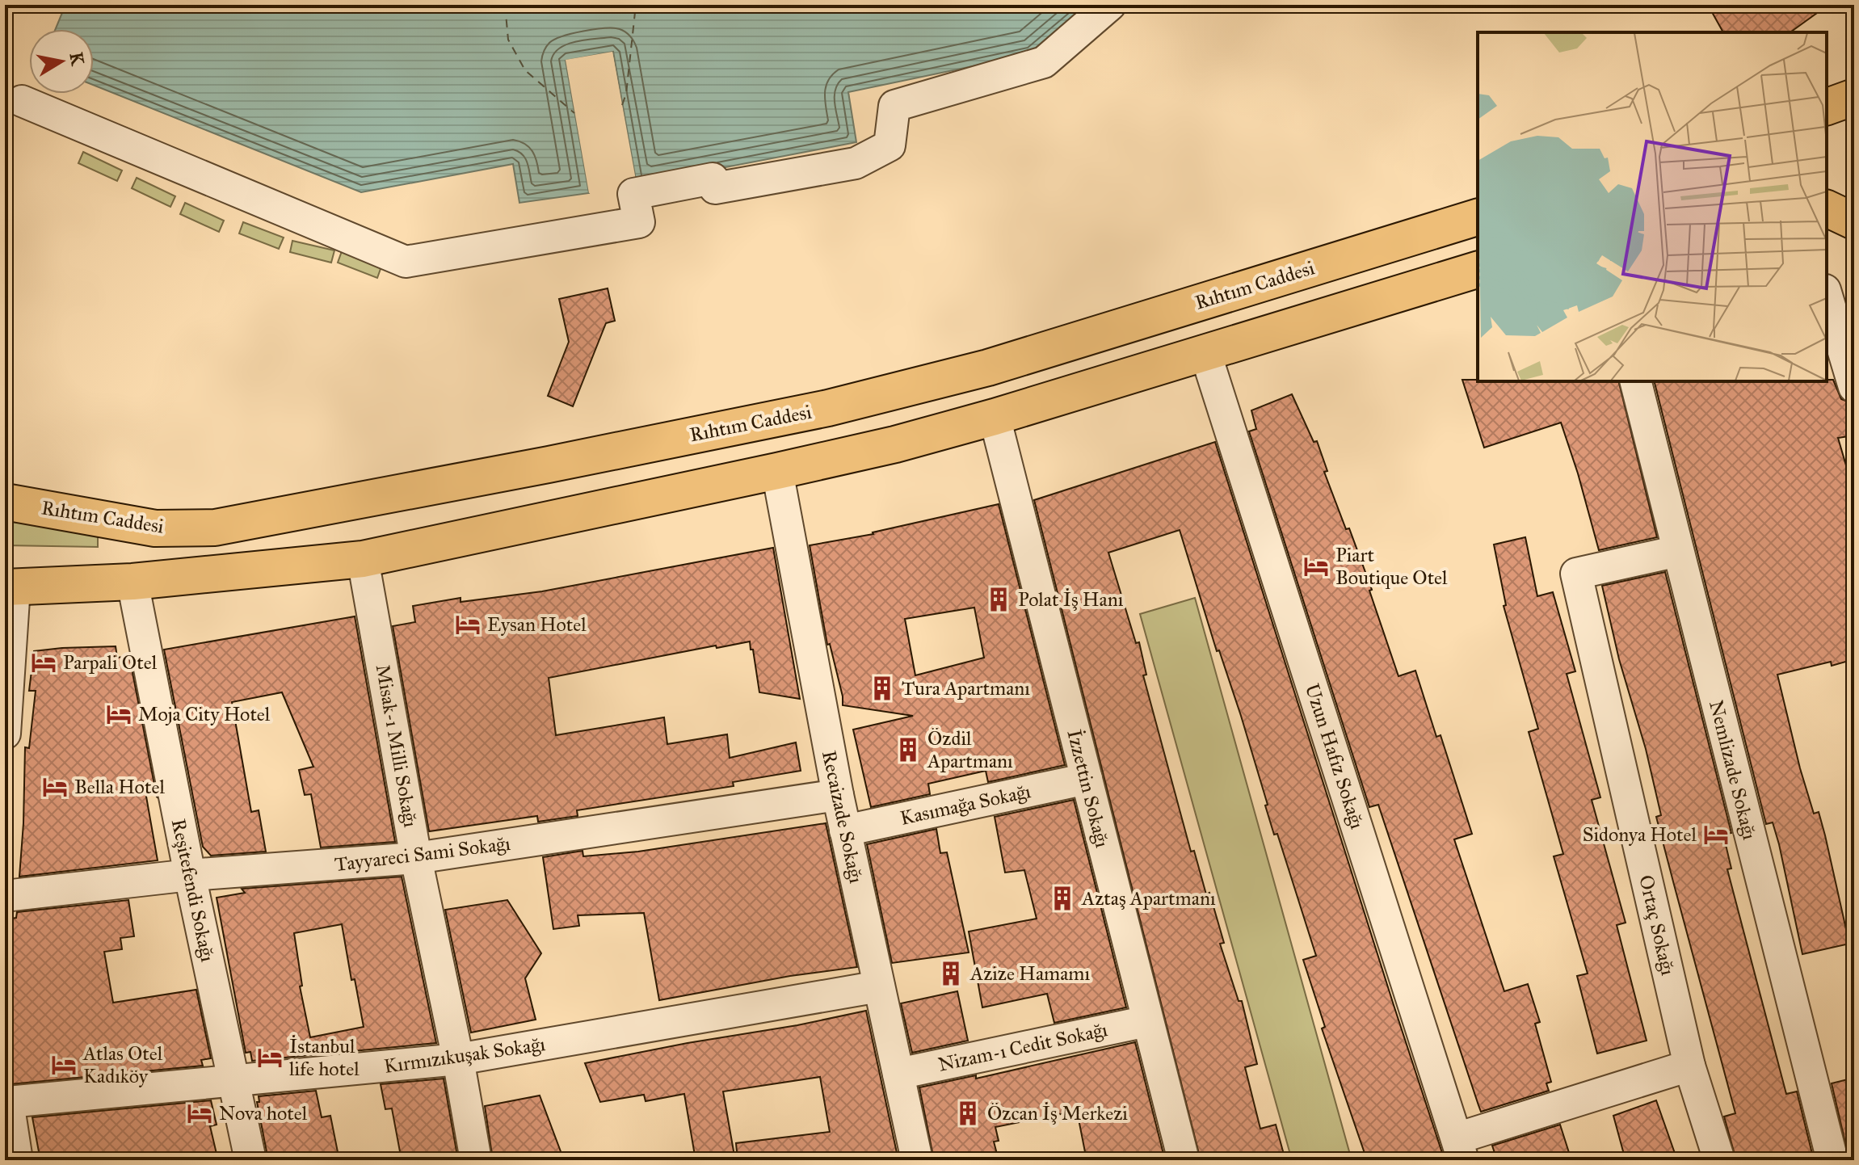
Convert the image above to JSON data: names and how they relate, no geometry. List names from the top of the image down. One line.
{"streets":{"main road":["Rıhtım Caddesi"],"street":["Misak-ı Milli Sokağı","Uzun Hafız Sokağı","Nemlizade Sokağı","İzzettin Sokağı","Kasımağa Sokağı","Recaizade Sokağı","Tayyareci Sami Sokağı","Reşitefendi Sokağı","Ortaç Sokağı","Nizam-ı Cedit Sokağı","Kırmızıkuşak Sokağı"]},"crossings":[["Misak-ı Milli Sokağı","Tayyareci Sami Sokağı"],["Misak-ı Milli Sokağı","Kırmızıkuşak Sokağı"],["Nemlizade Sokağı","Ortaç Sokağı"],["İzzettin Sokağı","Kasımağa Sokağı"],["İzzettin Sokağı","Nizam-ı Cedit Sokağı"],["Kasımağa Sokağı","Recaizade Sokağı"],["Recaizade Sokağı","Tayyareci Sami Sokağı"],["Recaizade Sokağı","Nizam-ı Cedit Sokağı"],["Recaizade Sokağı","Kırmızıkuşak Sokağı"],["Tayyareci Sami Sokağı","Reşitefendi Sokağı"],["Reşitefendi Sokağı","Kırmızıkuşak Sokağı"]],"places":{"hotel":["Piart Boutique Otel","Eysan Hotel","Parpali Otel","Moja City Hotel","Bella Hotel","Sidonya Hotel","İstanbul life hotel","Atlas Otel Kadıköy","Nova hotel"],"building":["Polat İş Hanı","Tura Apartmanı","Özdil Apartmanı","Aztaş Apartmanı","Azize Hamamı","Özcan İş Merkezi"]},"north":"right"}
